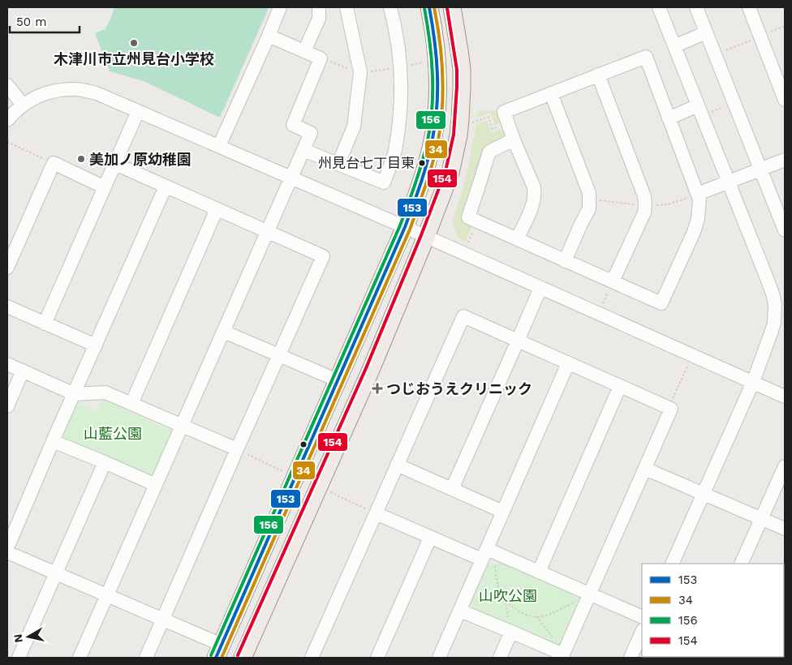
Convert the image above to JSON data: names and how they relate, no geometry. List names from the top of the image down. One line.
{"parks":["山藍公園","山吹公園"],"places":{"other":["木津川市立州見台小学校","美加ノ原幼稚園","州見台七丁目東"],"health":["つじおうえクリニック"]},"lines":["transit line 153","transit line 34","transit line 156","transit line 154"],"legend":["153","34","156","154"],"scale_bar":"50 m","north":"left"}
